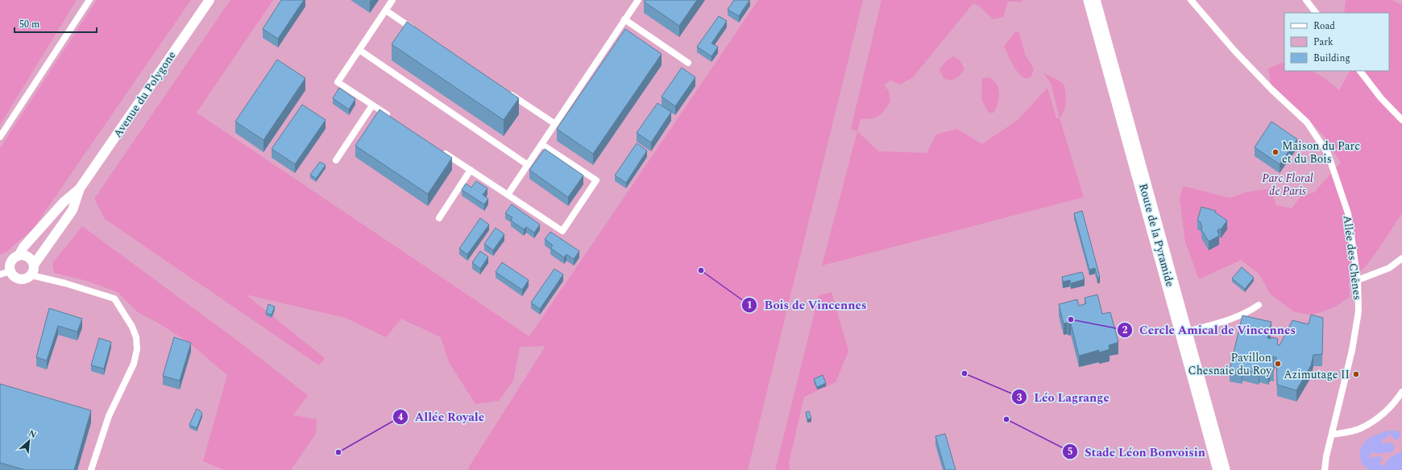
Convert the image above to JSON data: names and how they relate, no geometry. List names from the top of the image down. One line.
{"streets":{"street":["Avenue du Polygone","Route de la Pyramide"],"lane":["Allée des Chênes"]},"parks":["Parc Floral de Paris"],"places":["Maison du Parc et du Bois","Bois de Vincennes","Cercle Amical de Vincennes","Pavillon Chesnaie du Roy","Léo Lagrange","Azimutage II","Stade Léon Bonvoisin","Allée Royale"],"legend":["Road","Park","Building"],"scale_bar":"50 m","north":"top right"}
